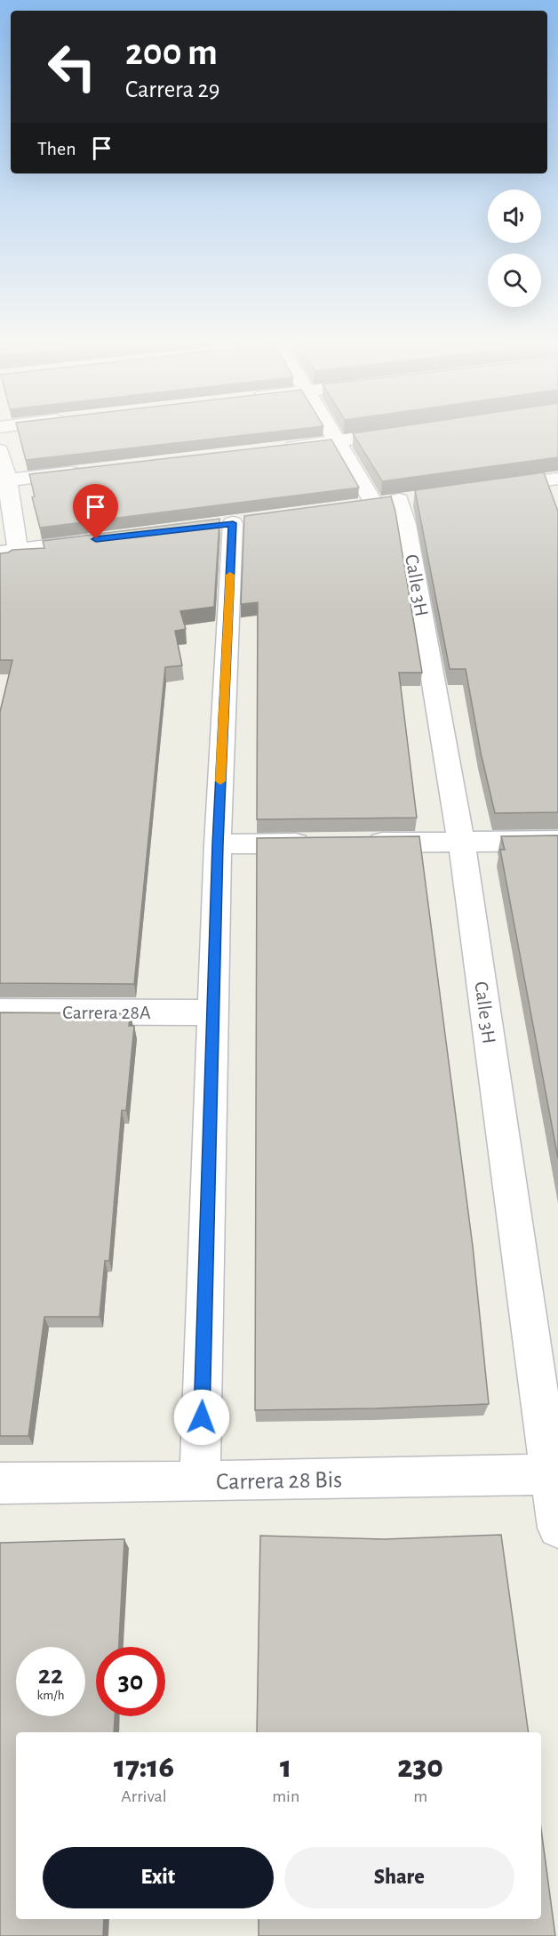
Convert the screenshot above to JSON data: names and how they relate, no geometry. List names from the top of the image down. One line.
{"streets":{"street":["Calle 3H","Carrera 28A","Carrera 28 Bis"]},"crossings":[["Calle 3H","Carrera 28 Bis"]],"page":{"turn":["200 m","Carrera 29"],"then":"Then","speed":"22 km/h","limit":"30","eta":["17:16","Arrival","1","min","230","m"],"buttons":["Exit","Share"]}}
